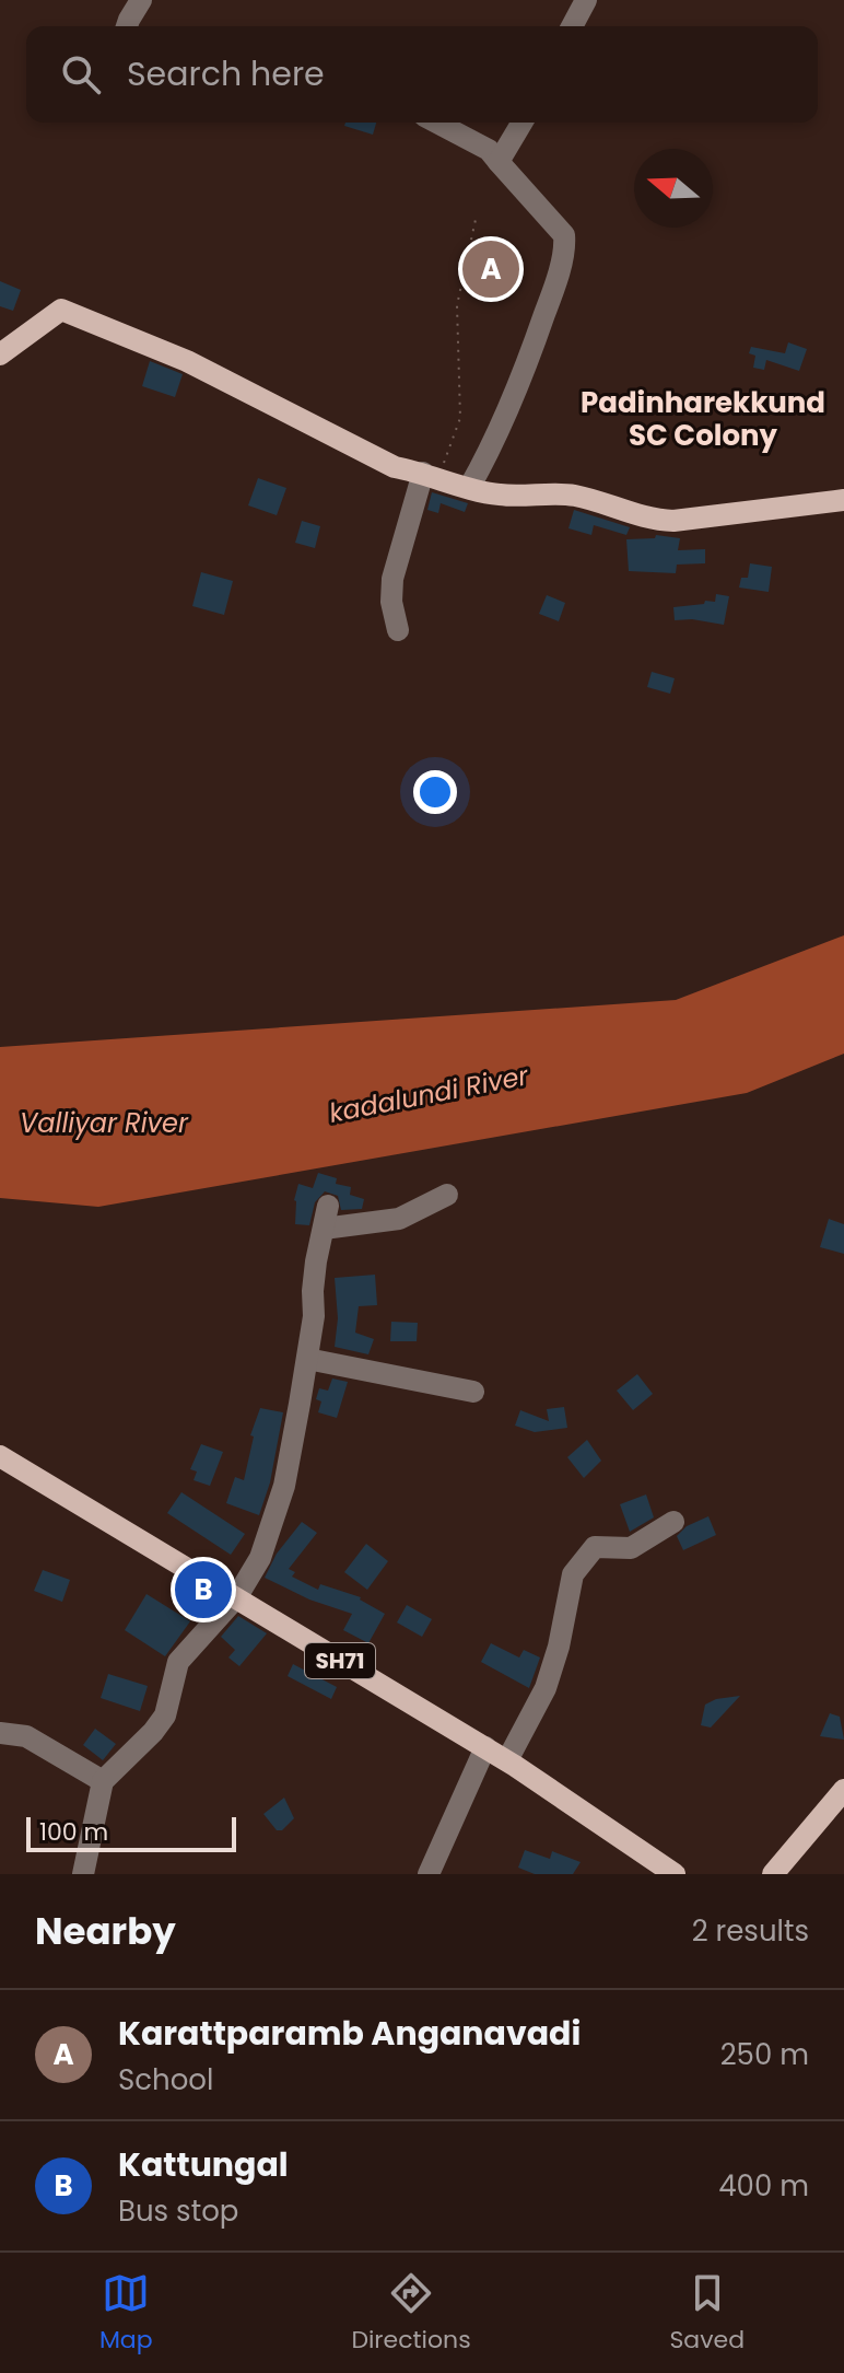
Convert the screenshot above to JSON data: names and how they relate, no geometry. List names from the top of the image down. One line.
{"streets":{"main road":["SH71"]},"districts":["Padinharekkund SC Colony"],"water":["kadalundi River","Valliyar River"],"scale_bar":"100 m","north":"left","page":{"search":"Search here","pins":["A","B"],"scale":"100 m","heading":["Nearby","2 results"],"list":[{"mark":"A","name":"Karattparamb Anganavadi","note":"School","value":"250 m"},{"mark":"B","name":"Kattungal","note":"Bus stop","value":"400 m"}],"nav":["Map","Directions","Saved"]}}
